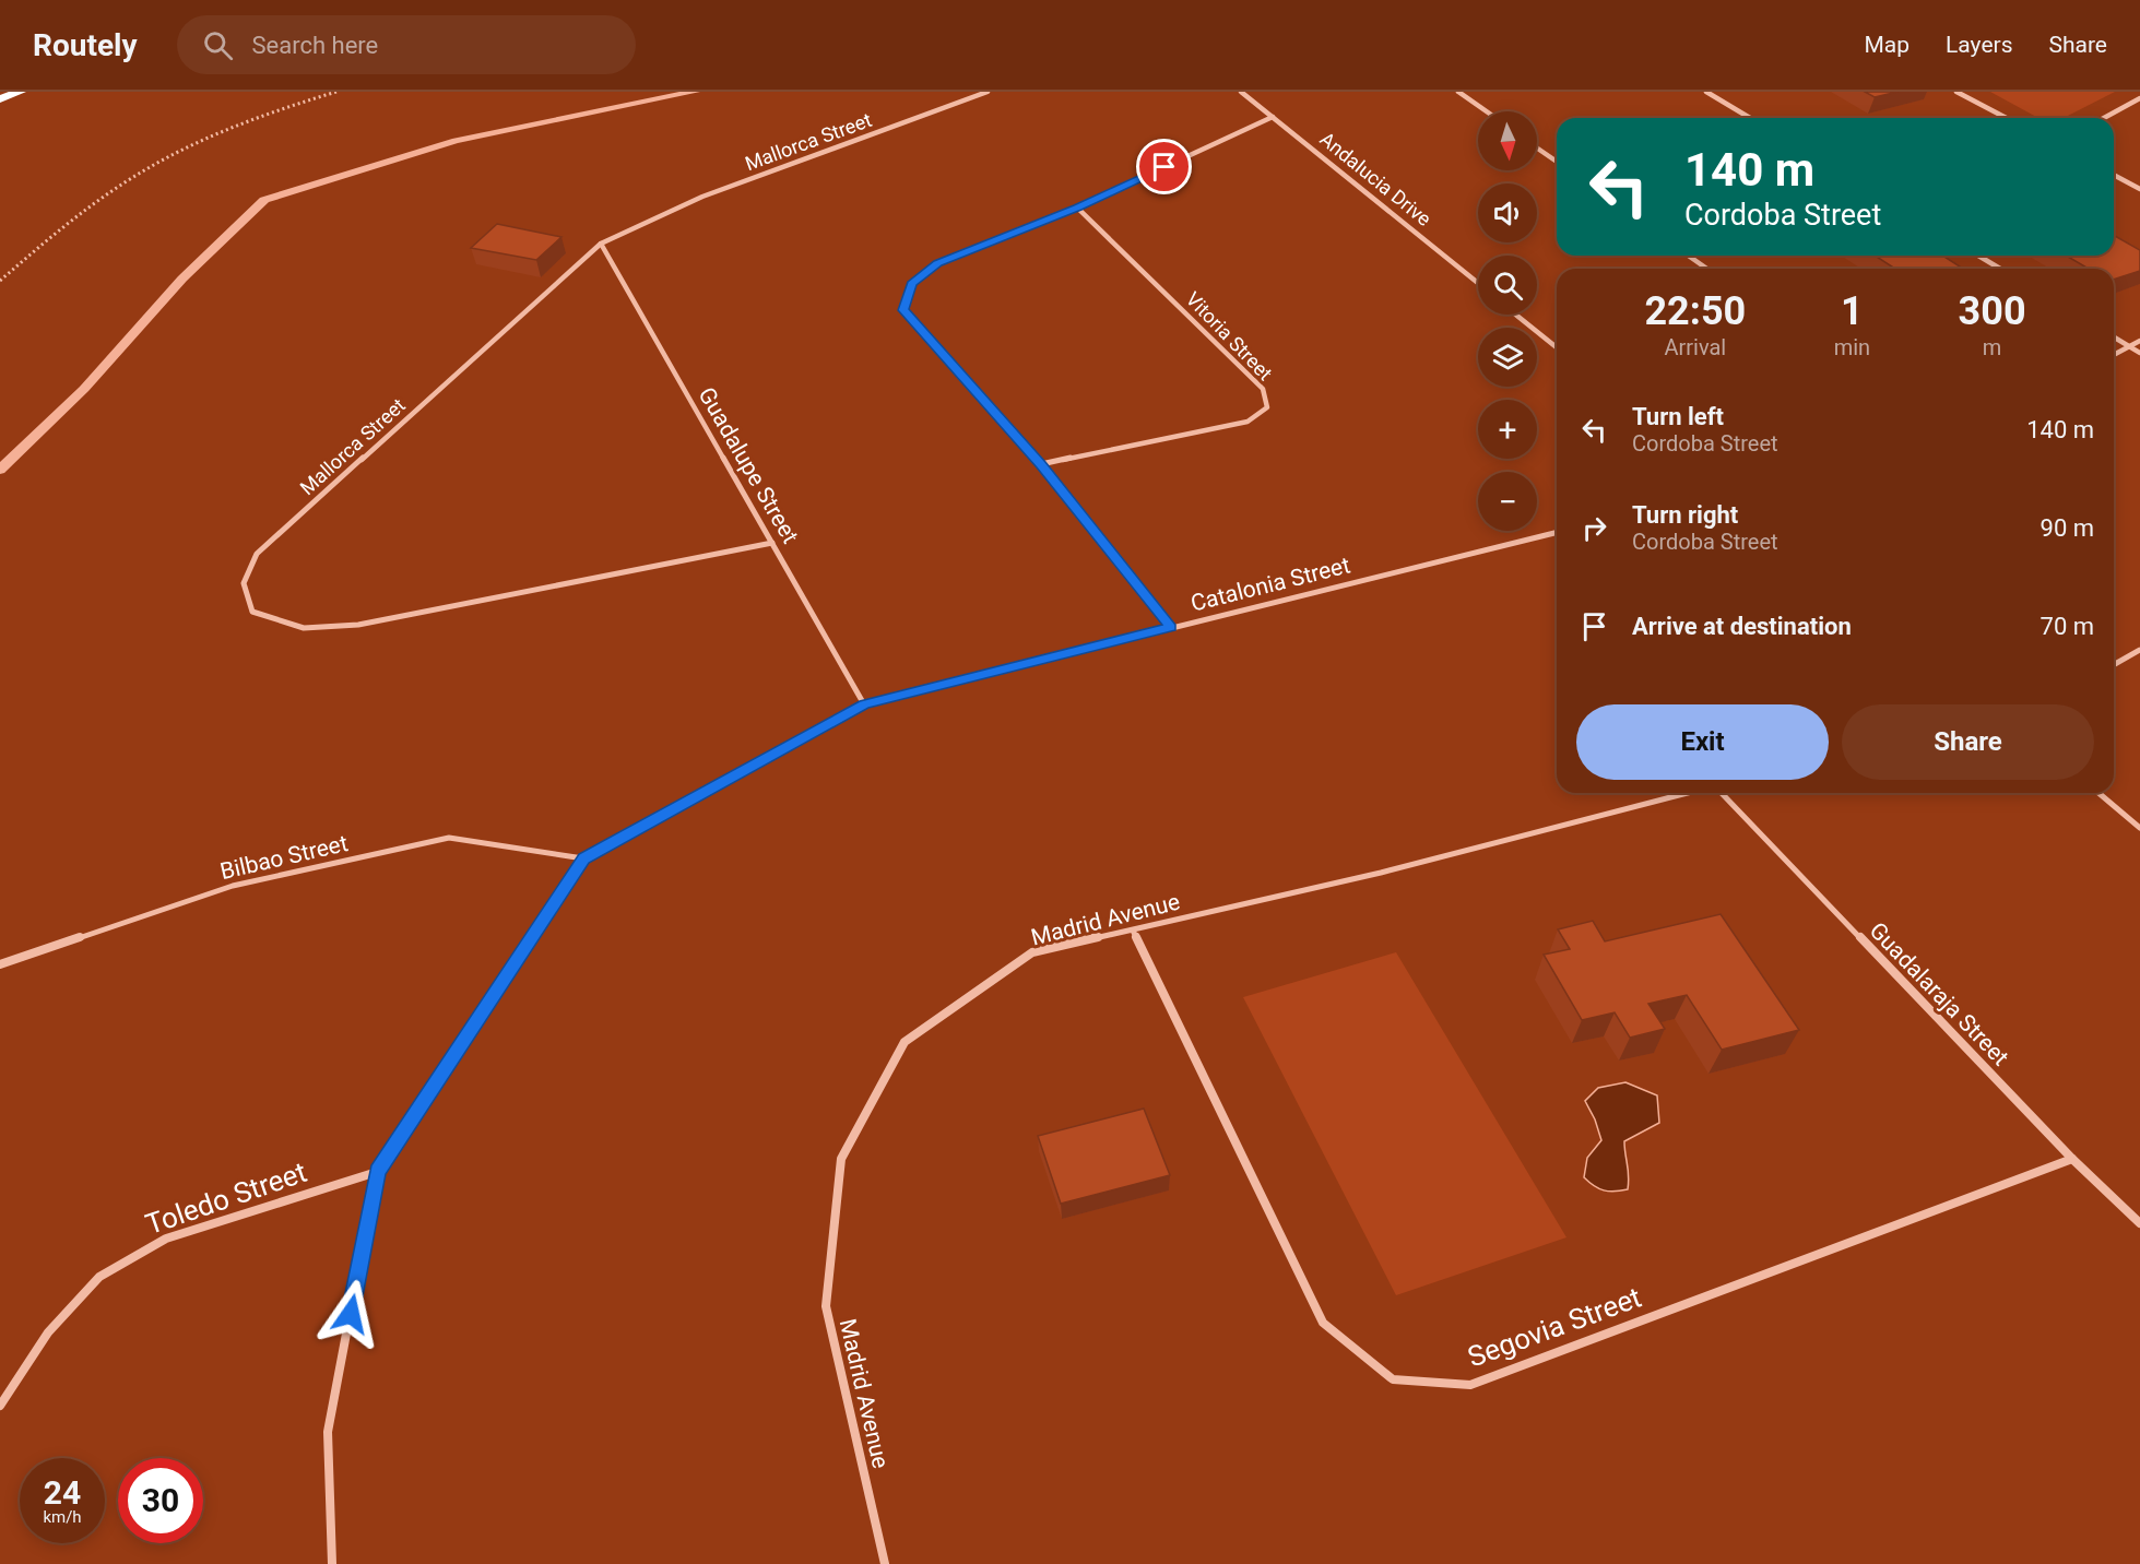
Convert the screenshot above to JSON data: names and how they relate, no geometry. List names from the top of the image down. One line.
{"streets":{"street":["Mallorca Street","Andalucia Drive","Vitoria Street","Guadalupe Street","Catalonia Street","Bilbao Street","Madrid Avenue","Guadalaraja Street","Toledo Street","Segovia Street"]},"crossings":[["Mallorca Street","Guadalupe Street"],["Guadalupe Street","Catalonia Street"],["Catalonia Street","Bilbao Street"],["Catalonia Street","Toledo Street"],["Madrid Avenue","Segovia Street"],["Guadalaraja Street","Segovia Street"]],"north":"bottom","page":{"header":"Routely","search":"Search here","nav":["Map","Layers","Share"],"map_buttons":["+","−"],"turn":["140 m","Cordoba Street"],"eta":["22:50","Arrival","1","min","300","m"],"list":[{"name":"Turn left","note":"Cordoba Street","value":"140 m"},{"name":"Turn right","note":"Cordoba Street","value":"90 m"},{"name":"Arrive at destination","value":"70 m"}],"buttons":["Exit","Share"],"speed":"24 km/h","limit":"30"}}
